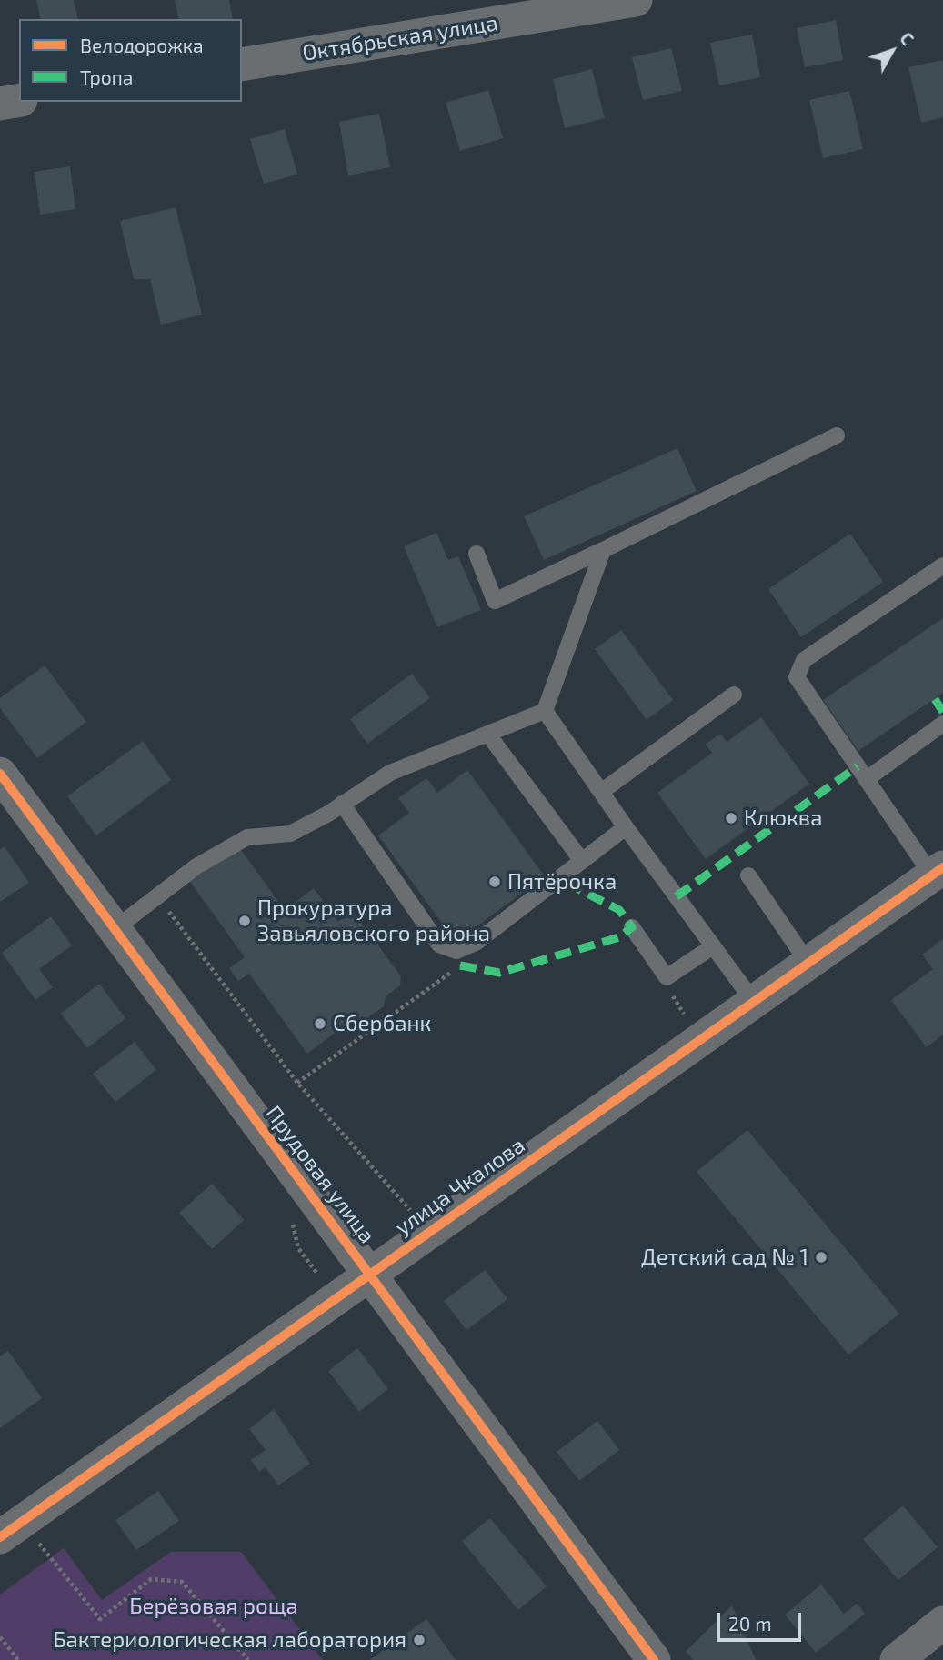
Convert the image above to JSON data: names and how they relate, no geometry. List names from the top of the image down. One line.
{"streets":{"street":["Октябрьская улица","Прудовая улица","улица Чкалова"]},"crossings":[["Прудовая улица","улица Чкалова"]],"parks":["Берёзовая роща"],"places":["Клюква","Пятёрочка","Прокуратура Завьяловского района","Сбербанк","Детский сад № 1","Бактериологическая лаборатория"],"legend":["Велодорожка","Тропа"],"scale_bar":"20 m","north":"top right"}
